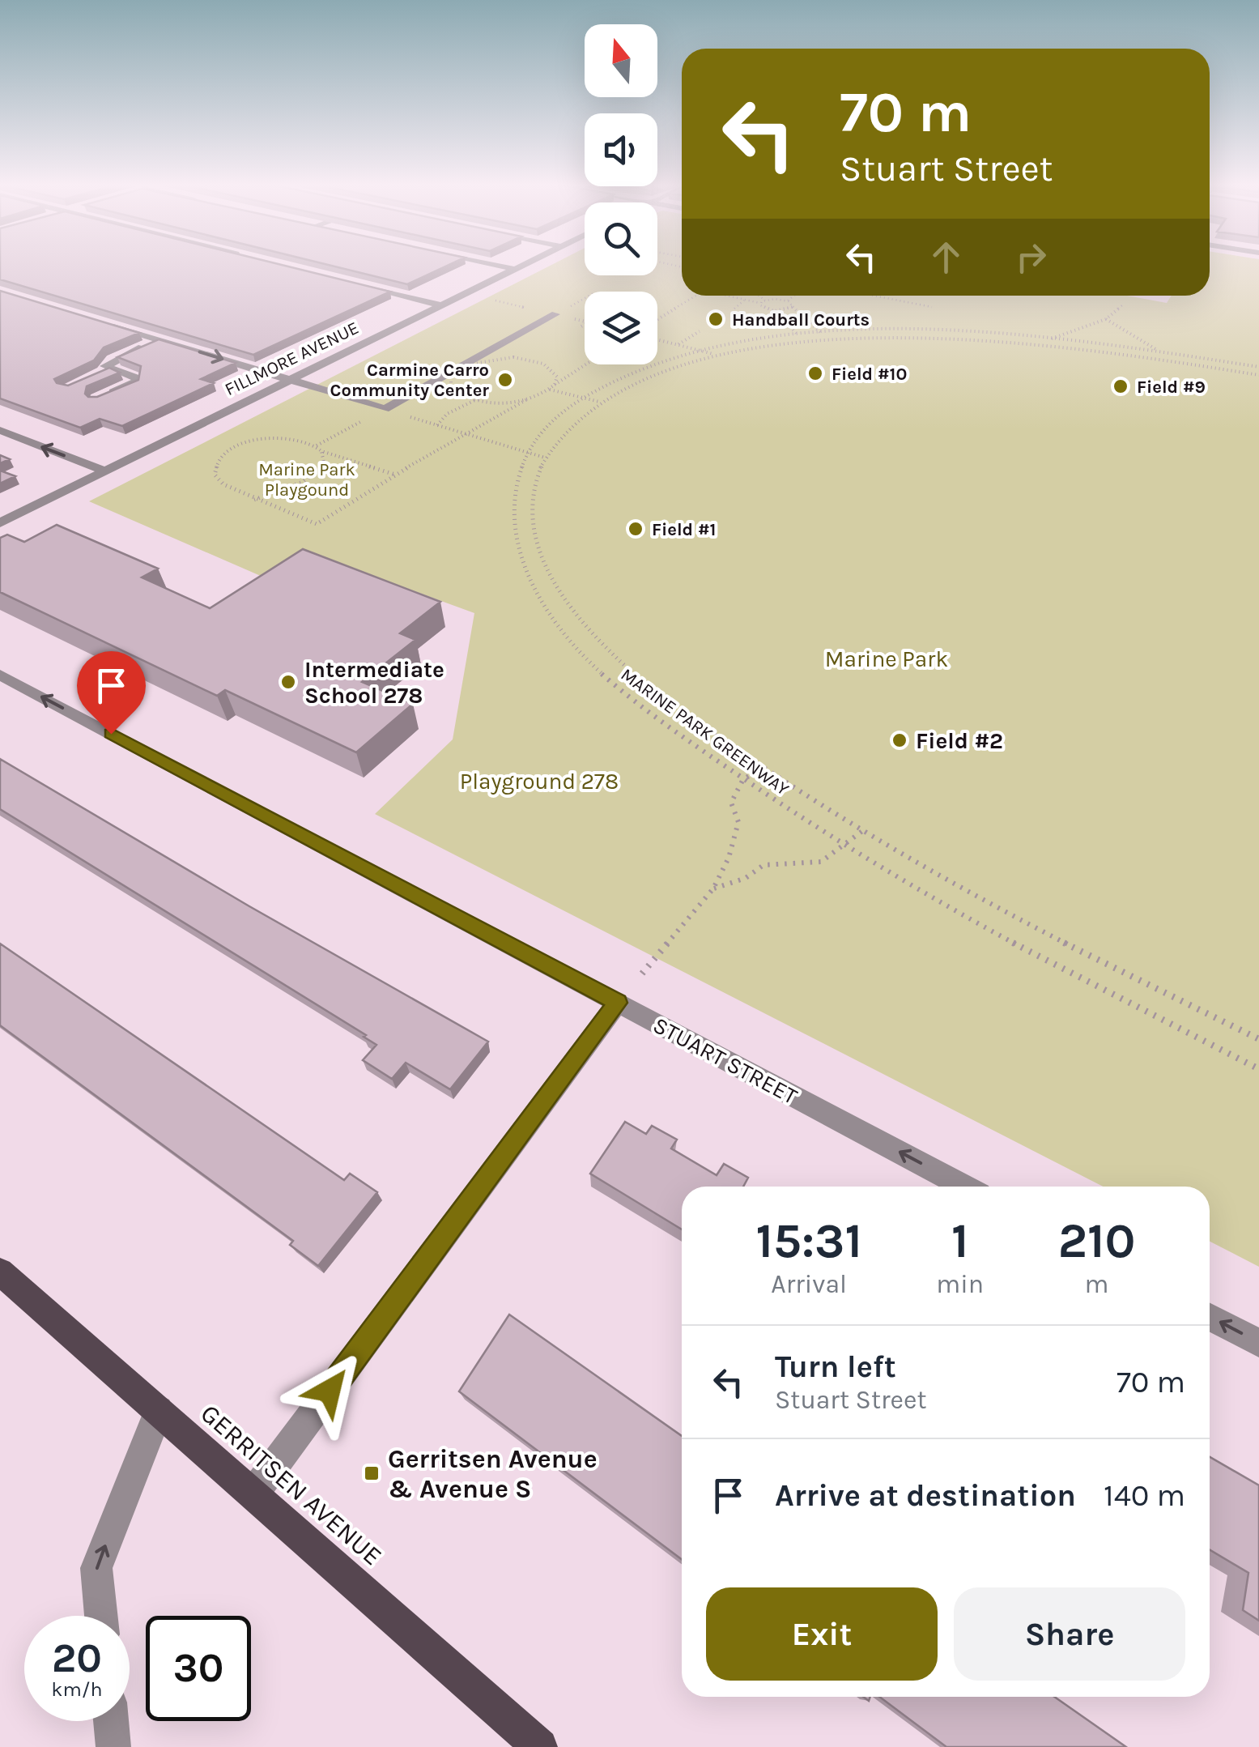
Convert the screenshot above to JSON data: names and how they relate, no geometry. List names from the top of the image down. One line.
{"streets":{"main road":["GERRITSEN AVENUE"],"street":["FILLMORE AVENUE","STUART STREET"],"path":["MARINE PARK GREENWAY"]},"one_way":["STUART STREET"],"parks":["Marine Park Playgound","Marine Park","Playground 278"],"places":{"other":["Handball Courts","Field #10","Carmine Carro Community Center","Field #9","Field #1","Intermediate School 278","Field #2"],"transit":["Gerritsen Avenue & Avenue S"]},"north":"top","page":{"turn":["70 m","Stuart Street"],"eta":["15:31","Arrival","1","min","210","m"],"list":[{"name":"Turn left","note":"Stuart Street","value":"70 m"},{"name":"Arrive at destination","value":"140 m"}],"buttons":["Exit","Share"],"speed":"20 km/h","limit":"30"}}
